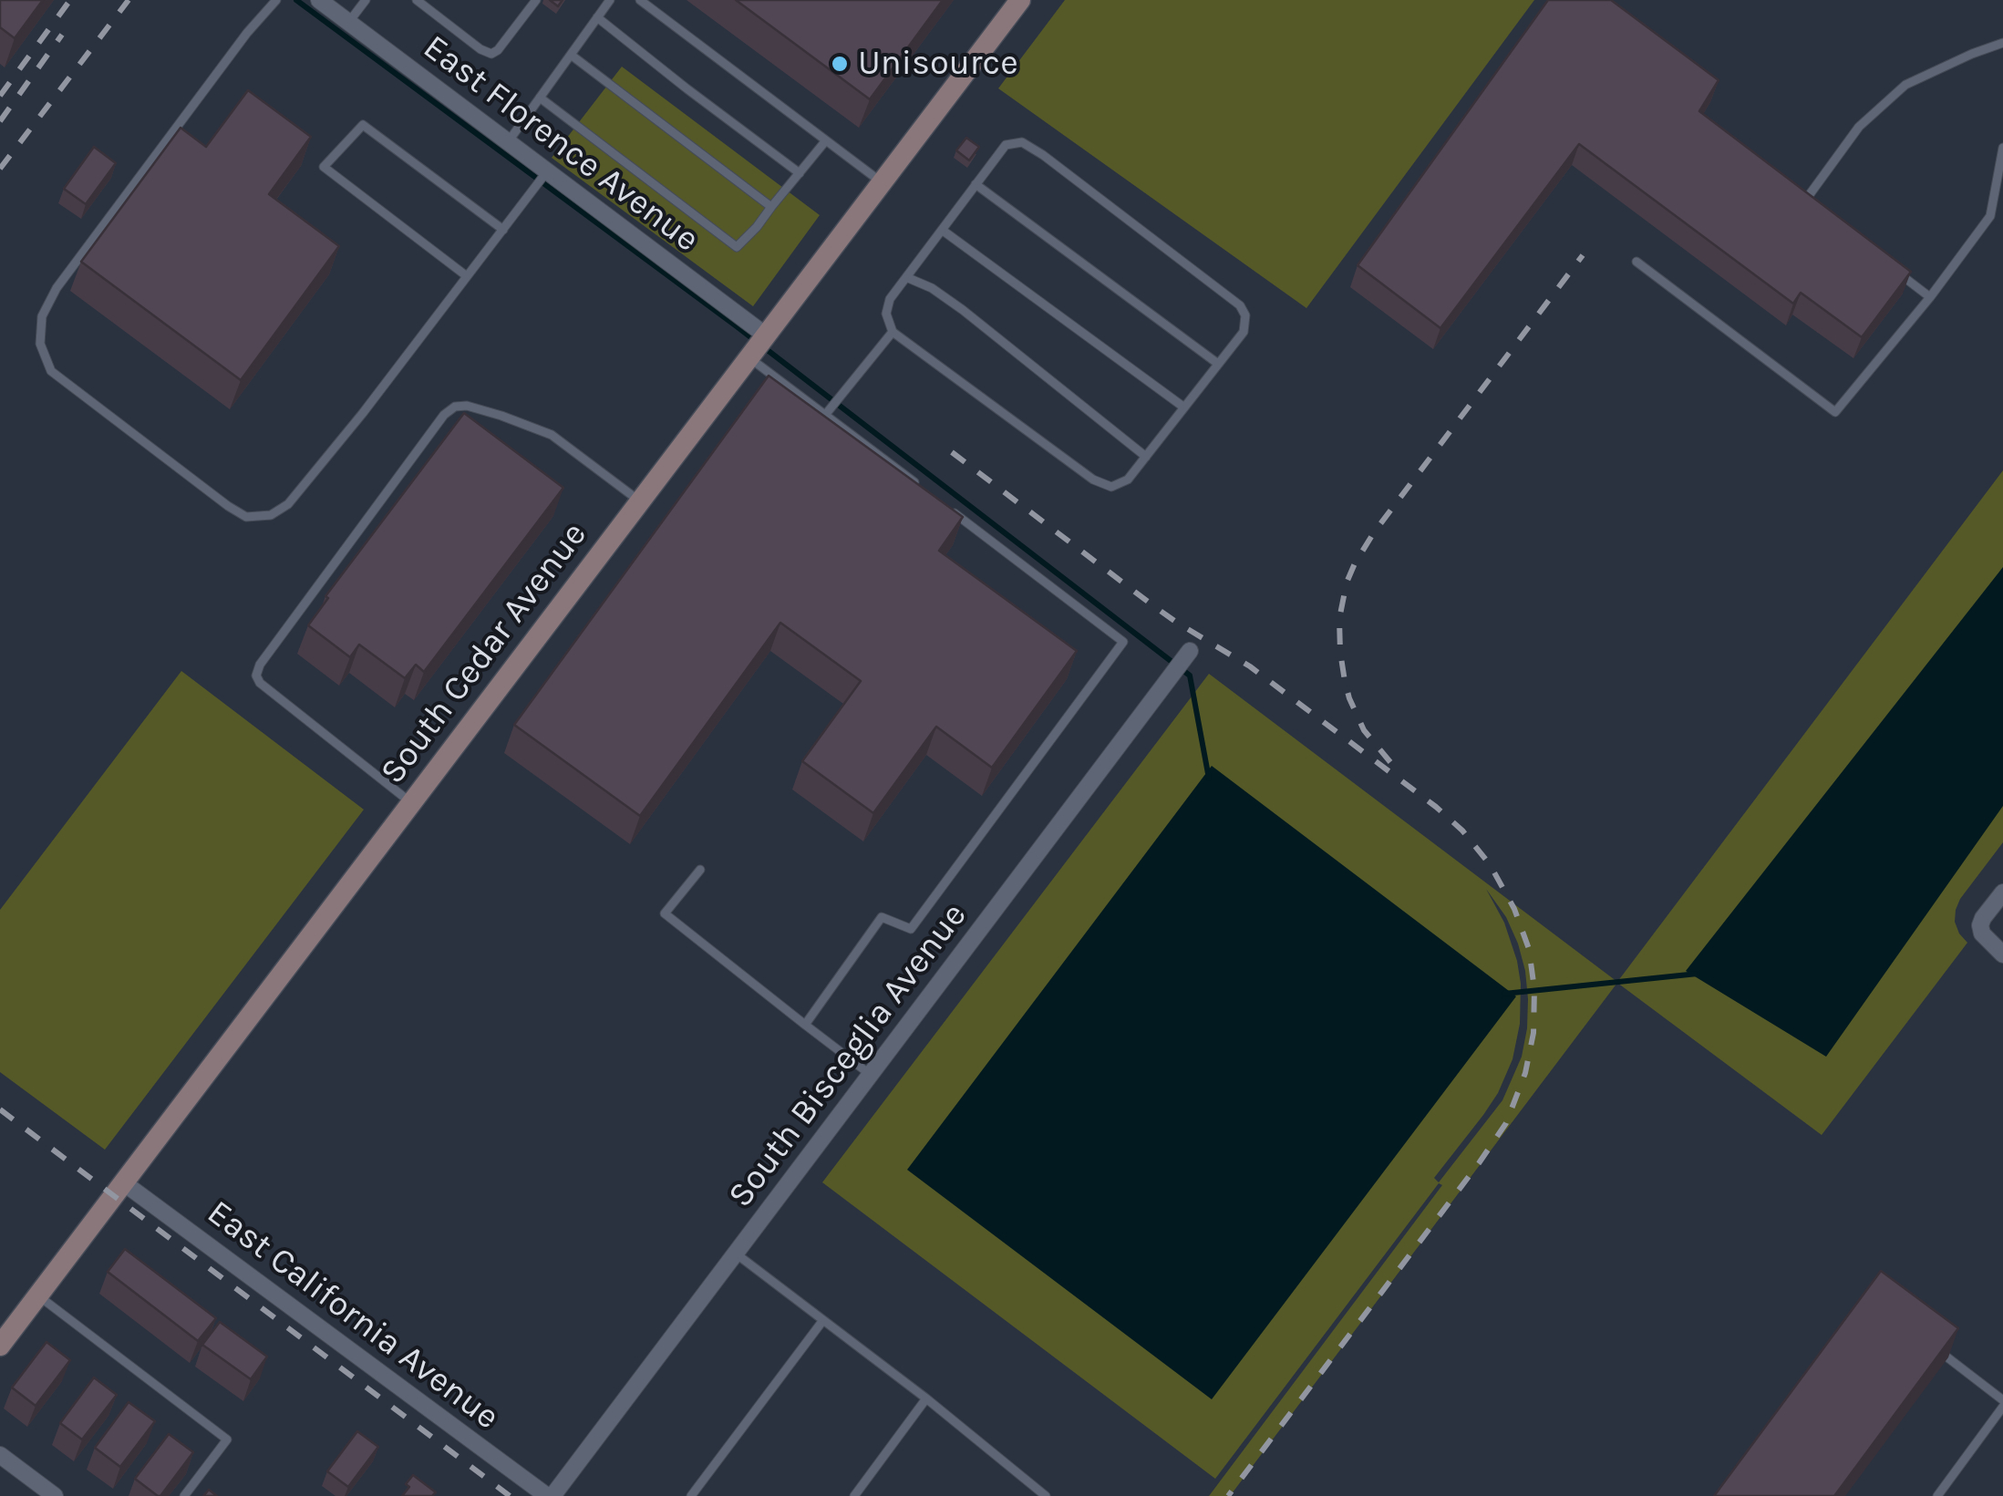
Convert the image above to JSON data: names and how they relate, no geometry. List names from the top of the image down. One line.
{"streets":{"main road":["South Cedar Avenue"],"street":["East Florence Avenue","South Bisceglia Avenue","East California Avenue"]},"crossings":[["East Florence Avenue","South Cedar Avenue"],["South Cedar Avenue","East California Avenue"],["South Bisceglia Avenue","East California Avenue"]],"places":["Unisource"]}
